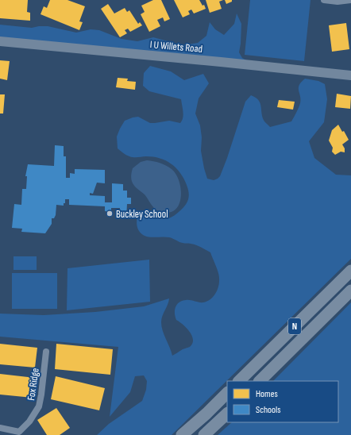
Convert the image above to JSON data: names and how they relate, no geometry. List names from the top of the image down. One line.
{"streets":{"highway":["N"],"street":["I U Willets Road","Fox Ridge"]},"places":["Buckley School"],"legend":["Homes","Schools"]}
